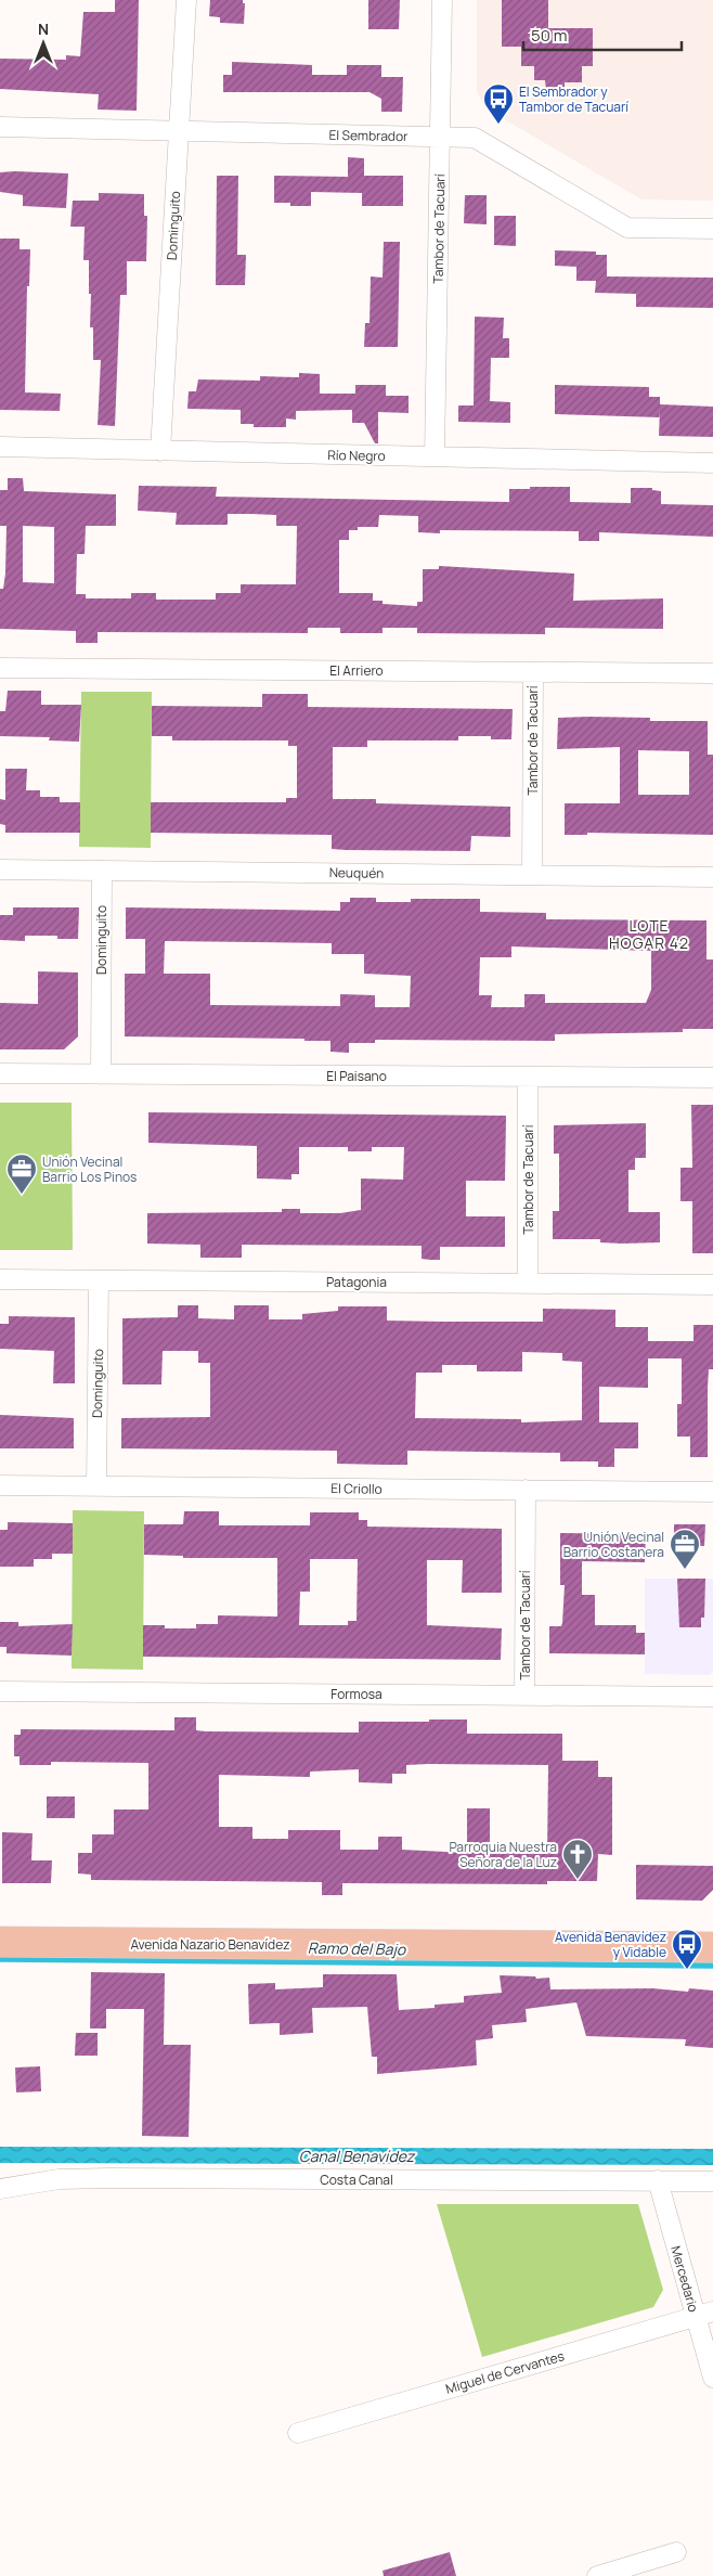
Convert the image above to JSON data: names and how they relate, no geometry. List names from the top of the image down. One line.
{"streets":{"main road":["Avenida Nazario Benavídez"],"street":["El Sembrador","Dominguito","Tambor de Tacuarí","Río Negro","El Arriero","Neuquén","El Paisano","Patagonia","El Criollo","Formosa","Costa Canal","Mercedario","Miguel de Cervantes"]},"crossings":[["El Sembrador","Dominguito"],["El Sembrador","Tambor de Tacuarí"],["Dominguito","Río Negro"],["Dominguito","Neuquén"],["Dominguito","El Paisano"],["Dominguito","Patagonia"],["Dominguito","El Criollo"],["Tambor de Tacuarí","Río Negro"],["Tambor de Tacuarí","El Arriero"],["Tambor de Tacuarí","Neuquén"],["Tambor de Tacuarí","El Paisano"],["Tambor de Tacuarí","Patagonia"],["Tambor de Tacuarí","El Criollo"],["Tambor de Tacuarí","Formosa"],["Costa Canal","Mercedario"],["Mercedario","Miguel de Cervantes"]],"districts":["LOTE HOGAR 42"],"water":["Ramo del Bajo","Canal Benavídez"],"places":{"bus stop":["El Sembrador y Tambor de Tacuarí","Avenida Benavídez y Vidable"],"office":["Unión Vecinal Barrio Los Pinos","Unión Vecinal Barrio Costanera"],"church":["Parroquia Nuestra Señora de la Luz"]},"scale_bar":"50 m","north":"top"}
